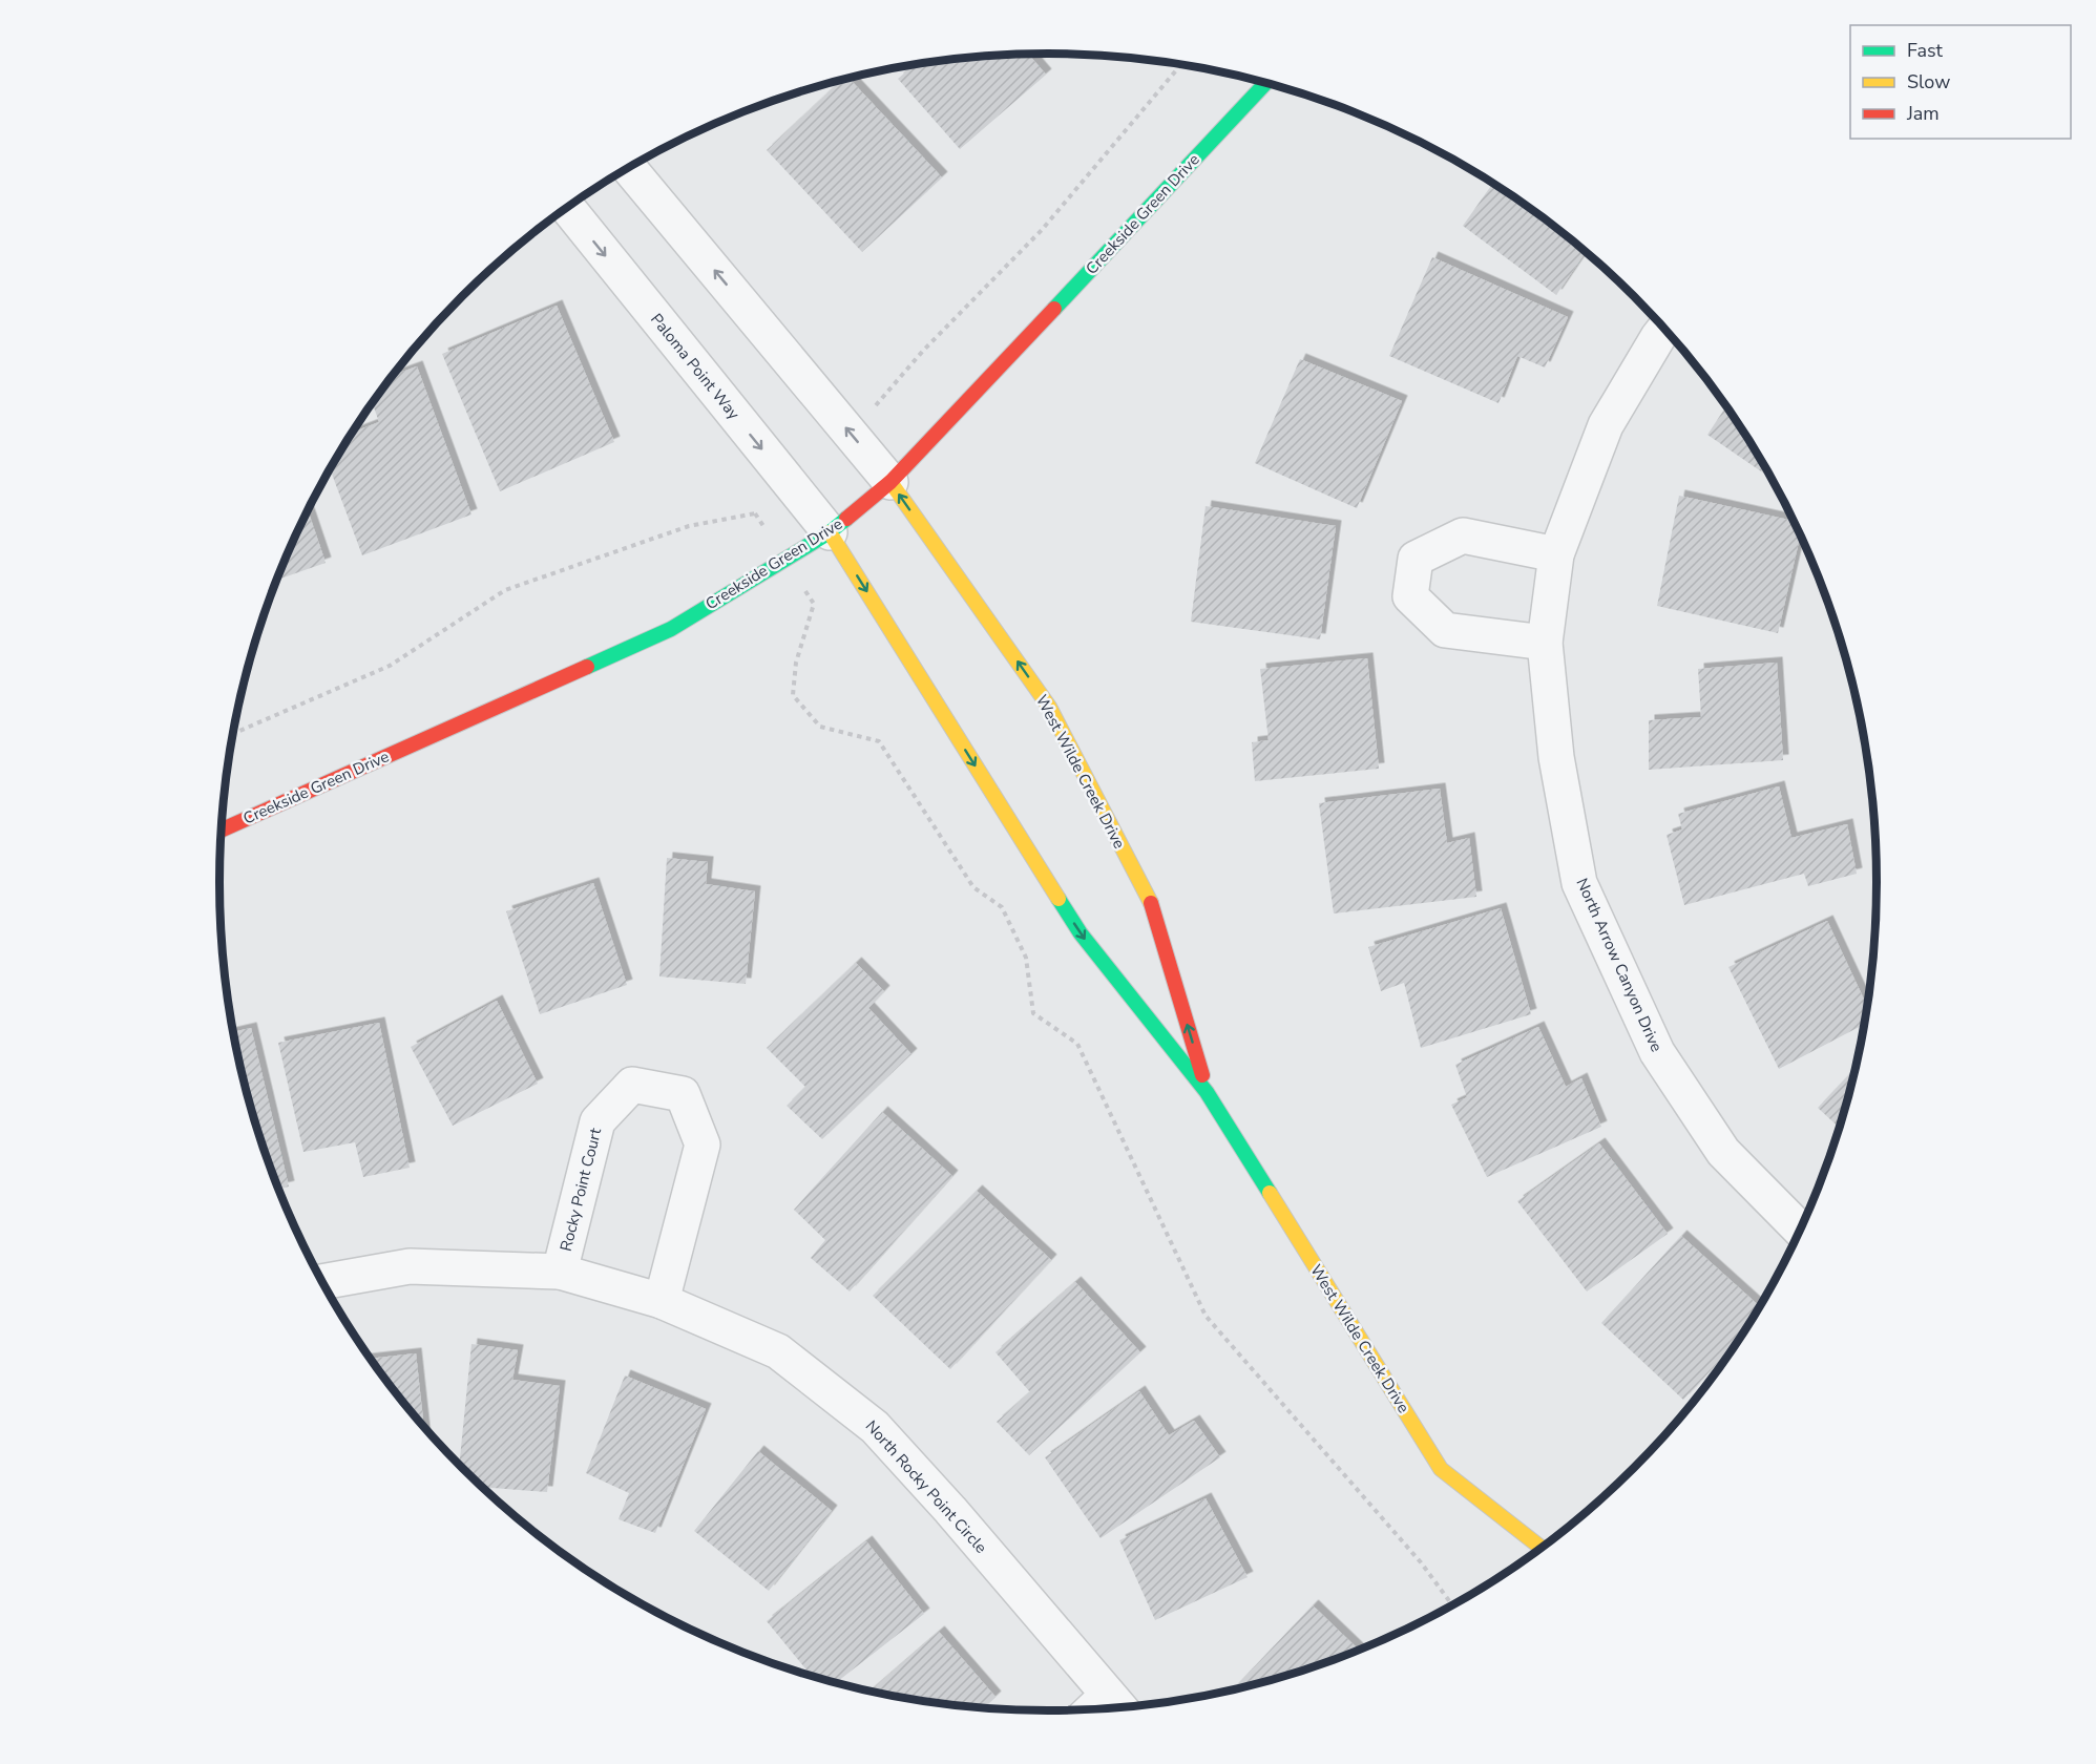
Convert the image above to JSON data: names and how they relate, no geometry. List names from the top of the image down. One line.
{"streets":{"street":["Creekside Green Drive","Paloma Point Way","West Wilde Creek Drive","North Arrow Canyon Drive","Rocky Point Court","North Rocky Point Circle"]},"crossings":[["Creekside Green Drive","Paloma Point Way"],["Creekside Green Drive","West Wilde Creek Drive"],["Paloma Point Way","West Wilde Creek Drive"],["Rocky Point Court","North Rocky Point Circle"]],"legend":["Fast","Slow","Jam"]}
